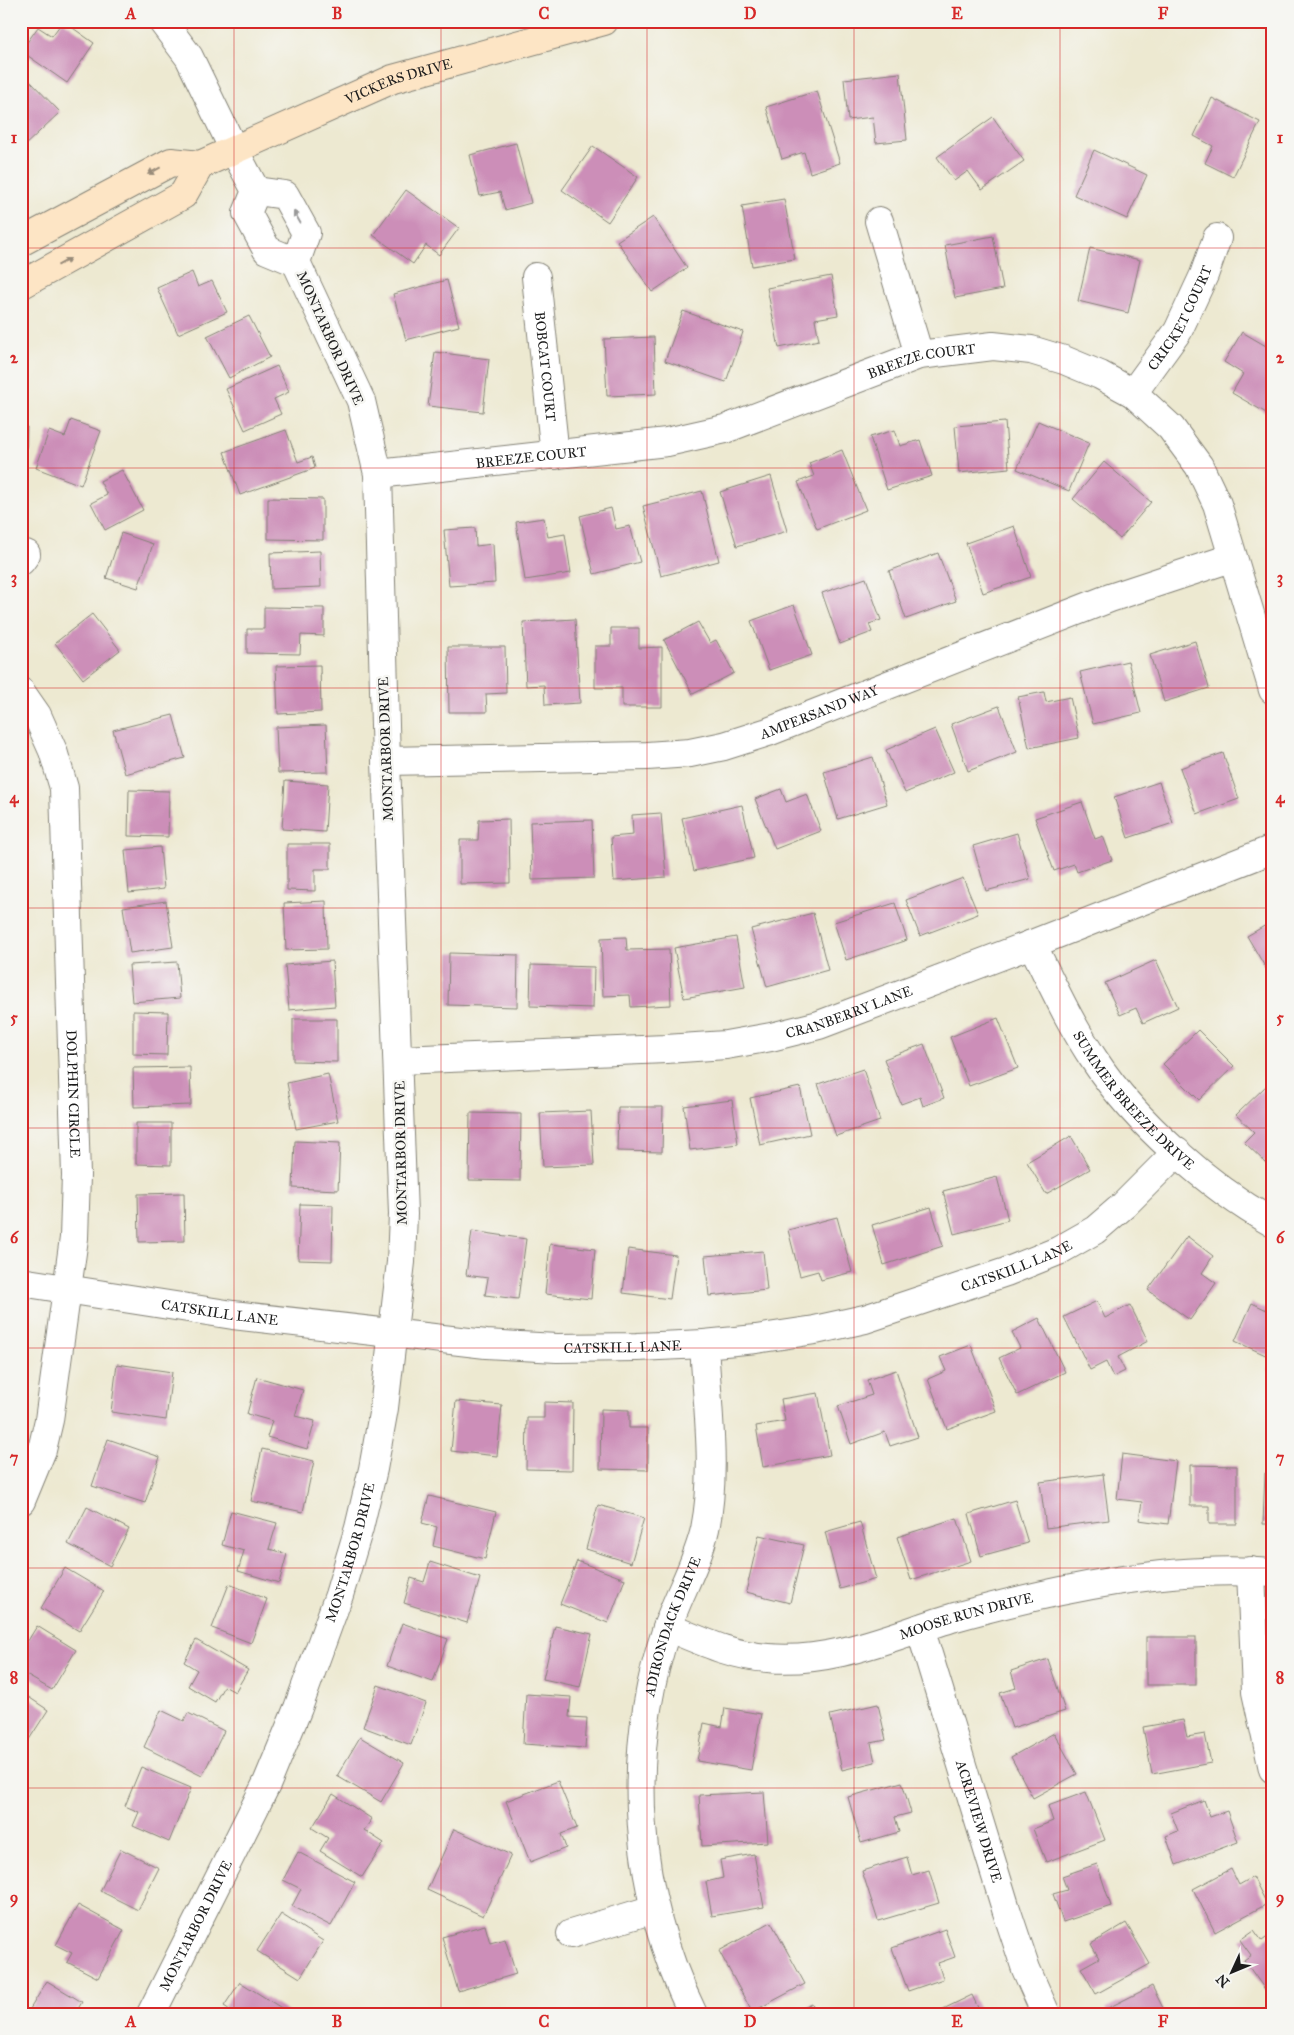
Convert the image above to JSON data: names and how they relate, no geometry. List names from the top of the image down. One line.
{"streets":{"main road":["VICKERS DRIVE"],"street":["CRICKET COURT","MONTARBOR DRIVE","BREEZE COURT","BOBCAT COURT","AMPERSAND WAY","CRANBERRY LANE","DOLPHIN CIRCLE","SUMMER BREEZE DRIVE","CATSKILL LANE","MOOSE RUN DRIVE","ADIRONDACK DRIVE","ACREVIEW DRIVE"]},"crossings":[["CRICKET COURT","BREEZE COURT"],["MONTARBOR DRIVE","BREEZE COURT"],["MONTARBOR DRIVE","AMPERSAND WAY"],["MONTARBOR DRIVE","CRANBERRY LANE"],["MONTARBOR DRIVE","CATSKILL LANE"],["BREEZE COURT","BOBCAT COURT"],["BREEZE COURT","AMPERSAND WAY"],["CRANBERRY LANE","SUMMER BREEZE DRIVE"],["DOLPHIN CIRCLE","CATSKILL LANE"],["SUMMER BREEZE DRIVE","CATSKILL LANE"],["CATSKILL LANE","ADIRONDACK DRIVE"],["MOOSE RUN DRIVE","ADIRONDACK DRIVE"],["MOOSE RUN DRIVE","ACREVIEW DRIVE"]],"north":"bottom left","grid":{"columns":["A","B","C","D","E","F"],"rows":["1","2","3","4","5","6","7","8","9"]}}
